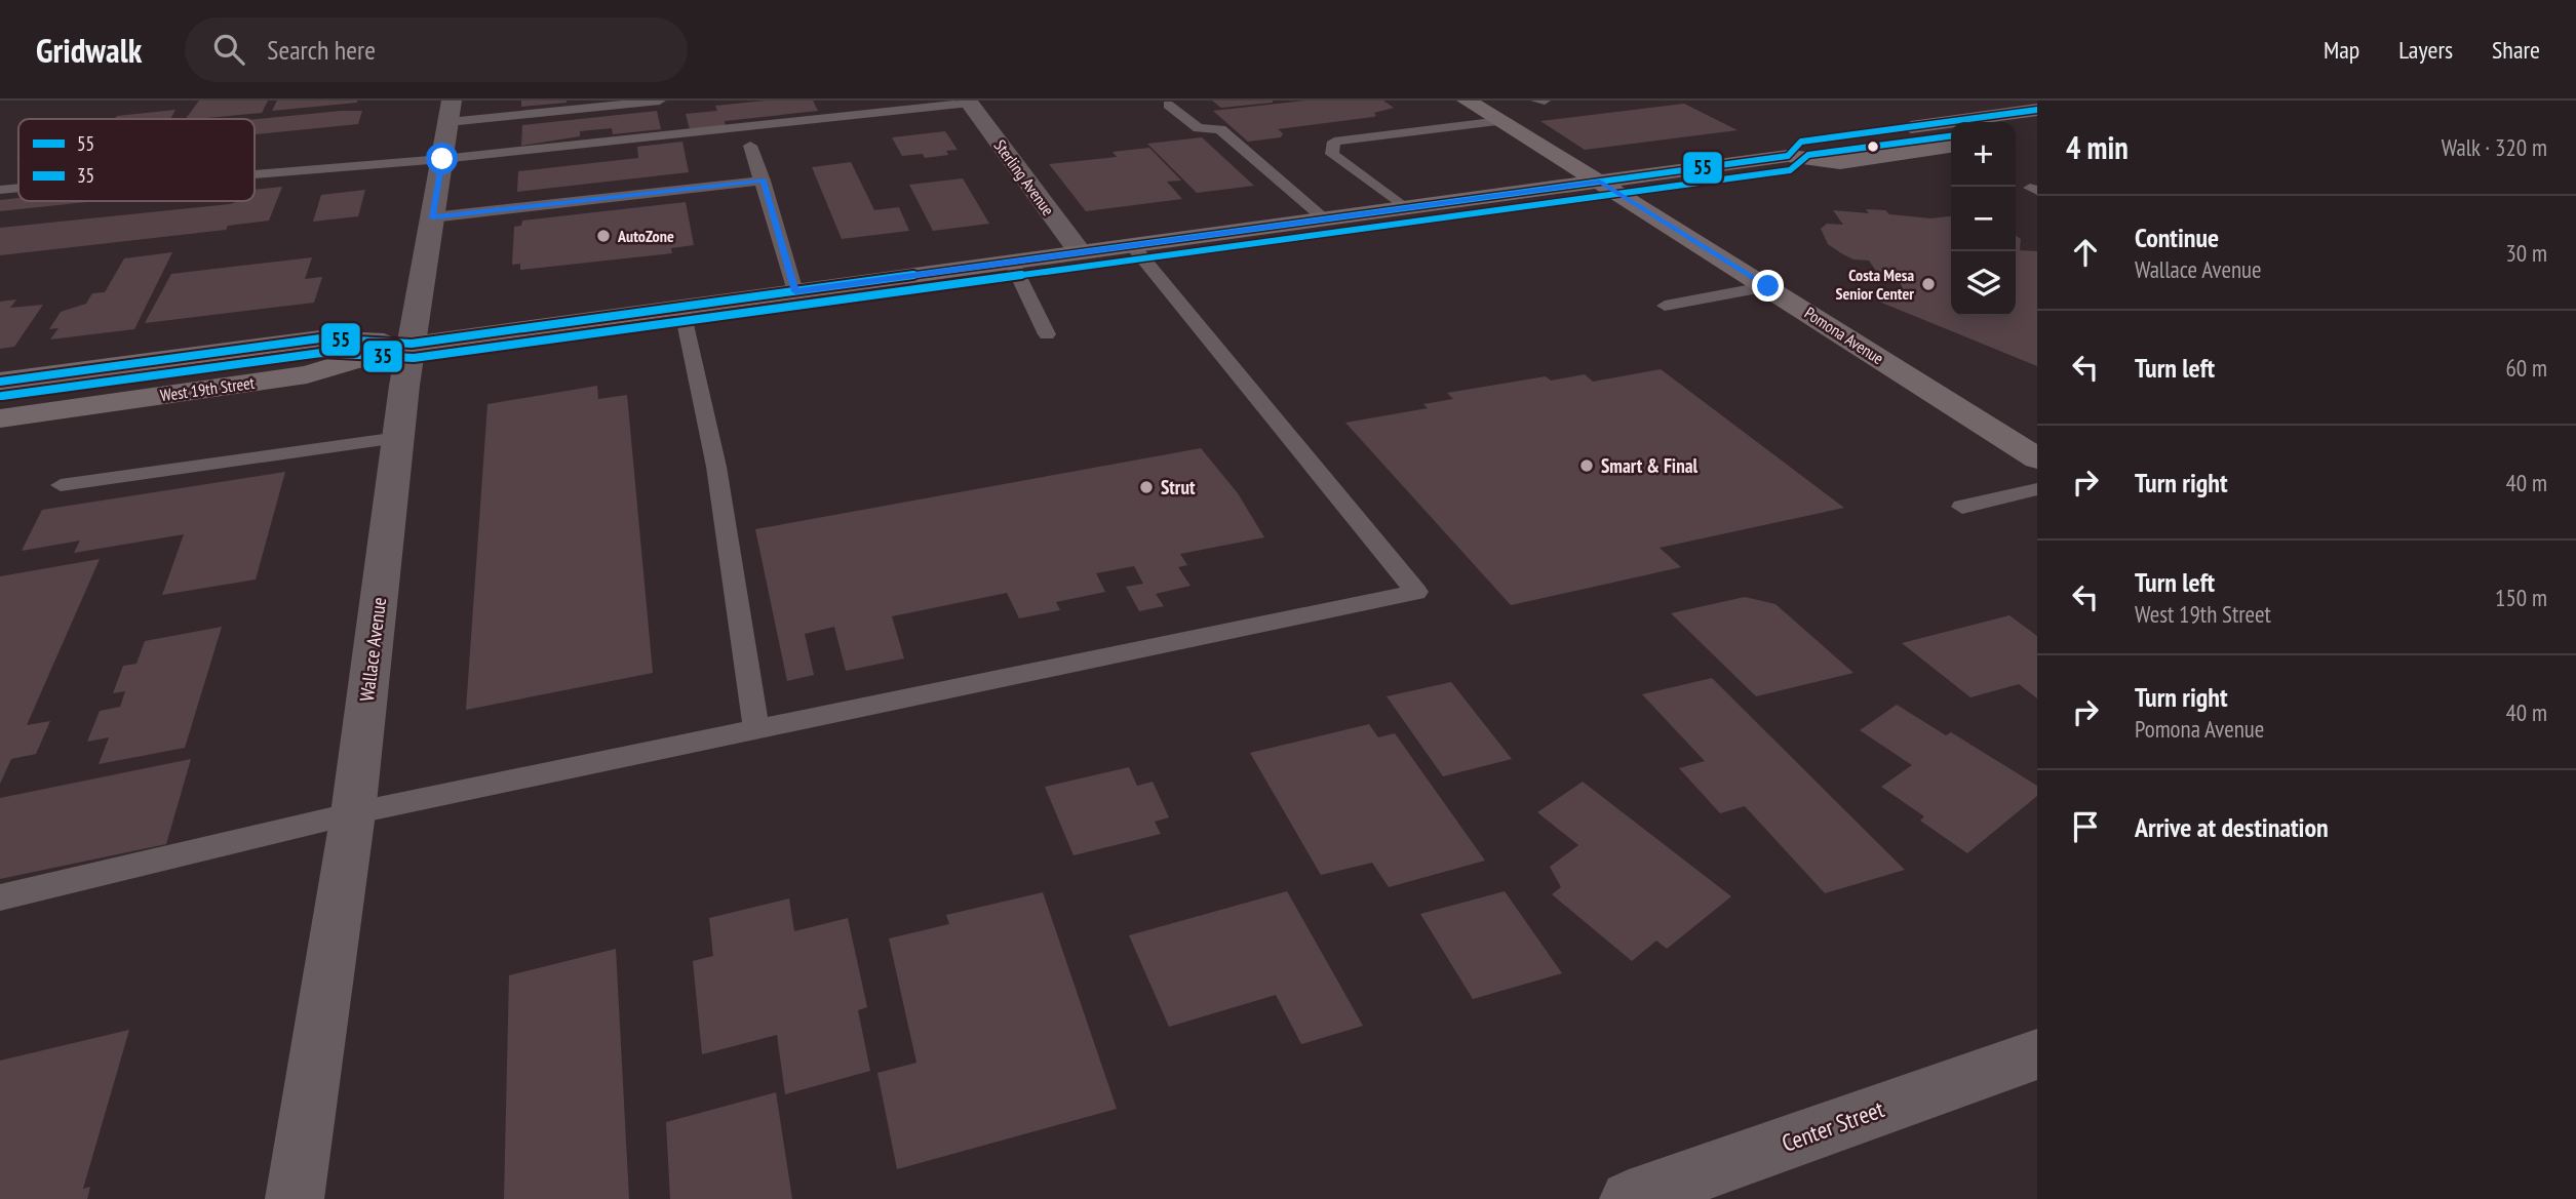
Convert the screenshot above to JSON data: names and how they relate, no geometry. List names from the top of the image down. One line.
{"streets":{"main road":["Pomona Avenue","West 19th Street"],"street":["Sterling Avenue","Wallace Avenue","Center Street"]},"crossings":[["Sterling Avenue","West 19th Street"],["Pomona Avenue","West 19th Street"],["West 19th Street","Wallace Avenue"]],"places":["AutoZone","Costa Mesa Senior Center","Smart & Final","Strut"],"lines":["transit line 55","transit line 35"],"legend":["55","35"],"page":{"header":"Gridwalk","search":"Search here","nav":["Map","Layers","Share"],"heading":["4 min","Walk · 320 m"],"map_buttons":["+","−"],"list":[["Continue","Wallace Avenue","30 m"],["Turn left","60 m"],["Turn right","40 m"],["Turn left","West 19th Street","150 m"],["Turn right","Pomona Avenue","40 m"],"Arrive at destination"]}}
